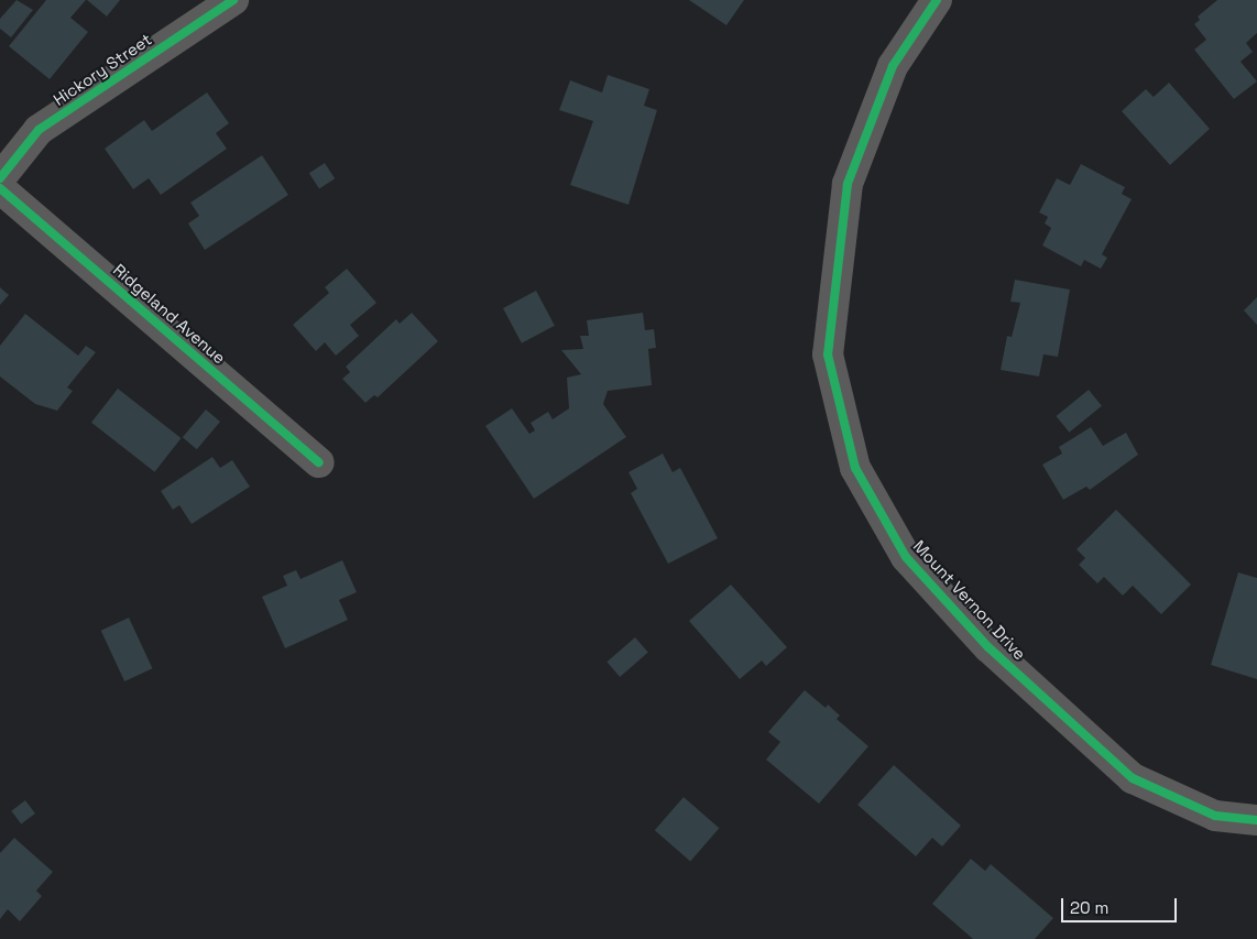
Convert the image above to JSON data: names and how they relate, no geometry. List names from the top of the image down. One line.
{"streets":{"street":["Hickory Street","Ridgeland Avenue","Mount Vernon Drive"]},"scale_bar":"20 m"}
